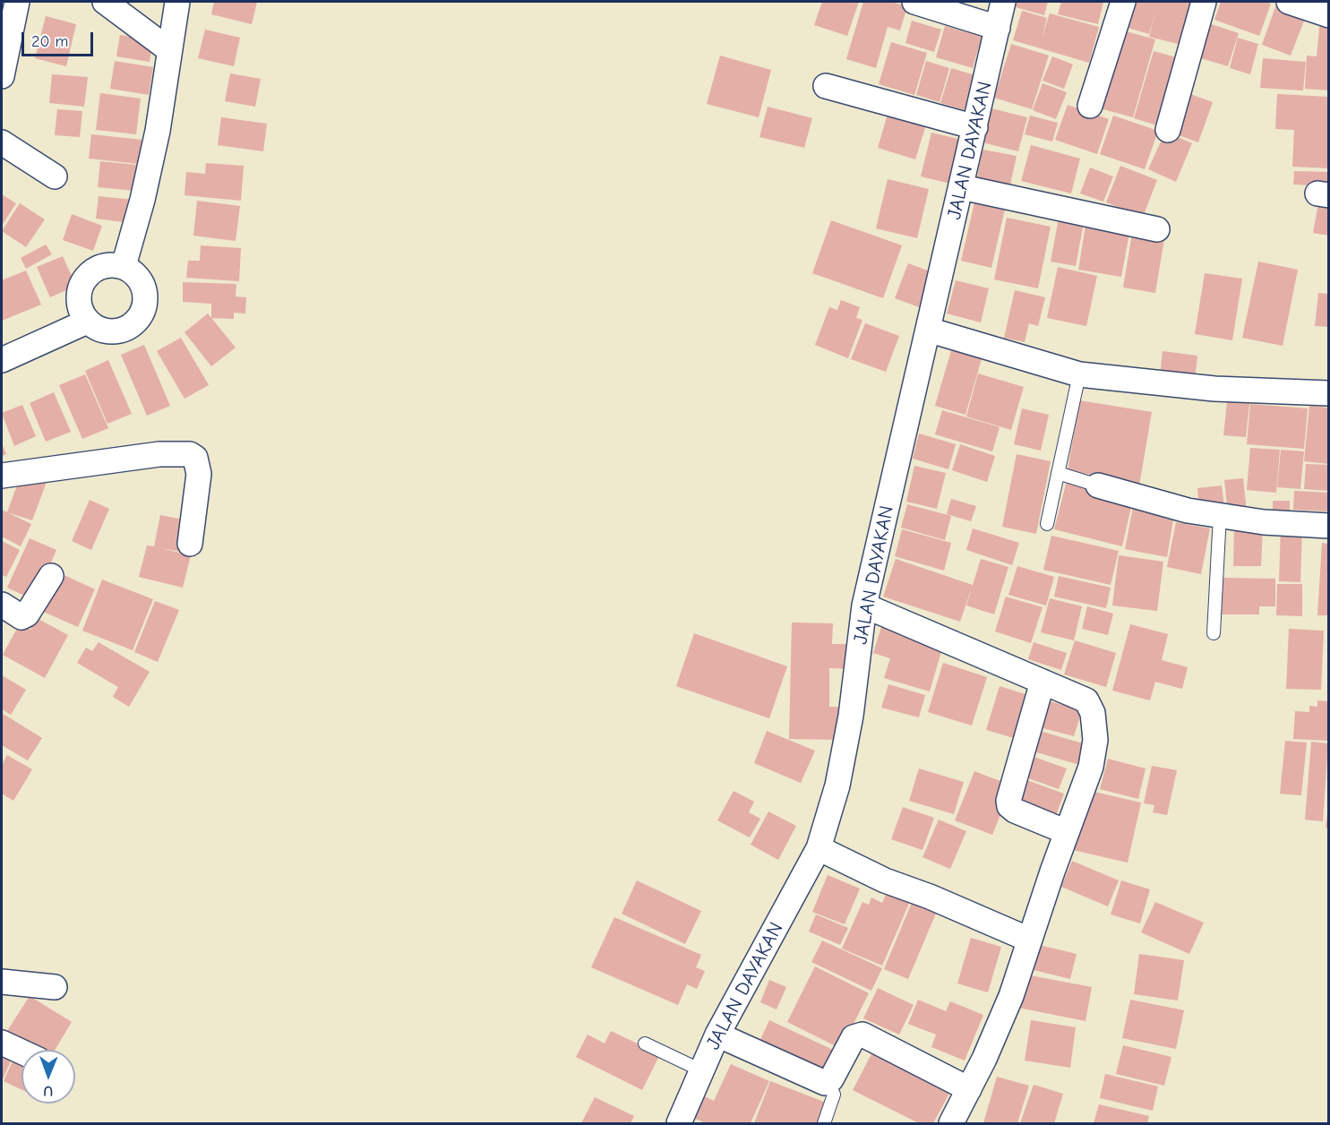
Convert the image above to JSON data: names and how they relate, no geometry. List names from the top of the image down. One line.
{"streets":{"street":["JALAN DAYAKAN"]},"scale_bar":"20 m","north":"bottom"}
